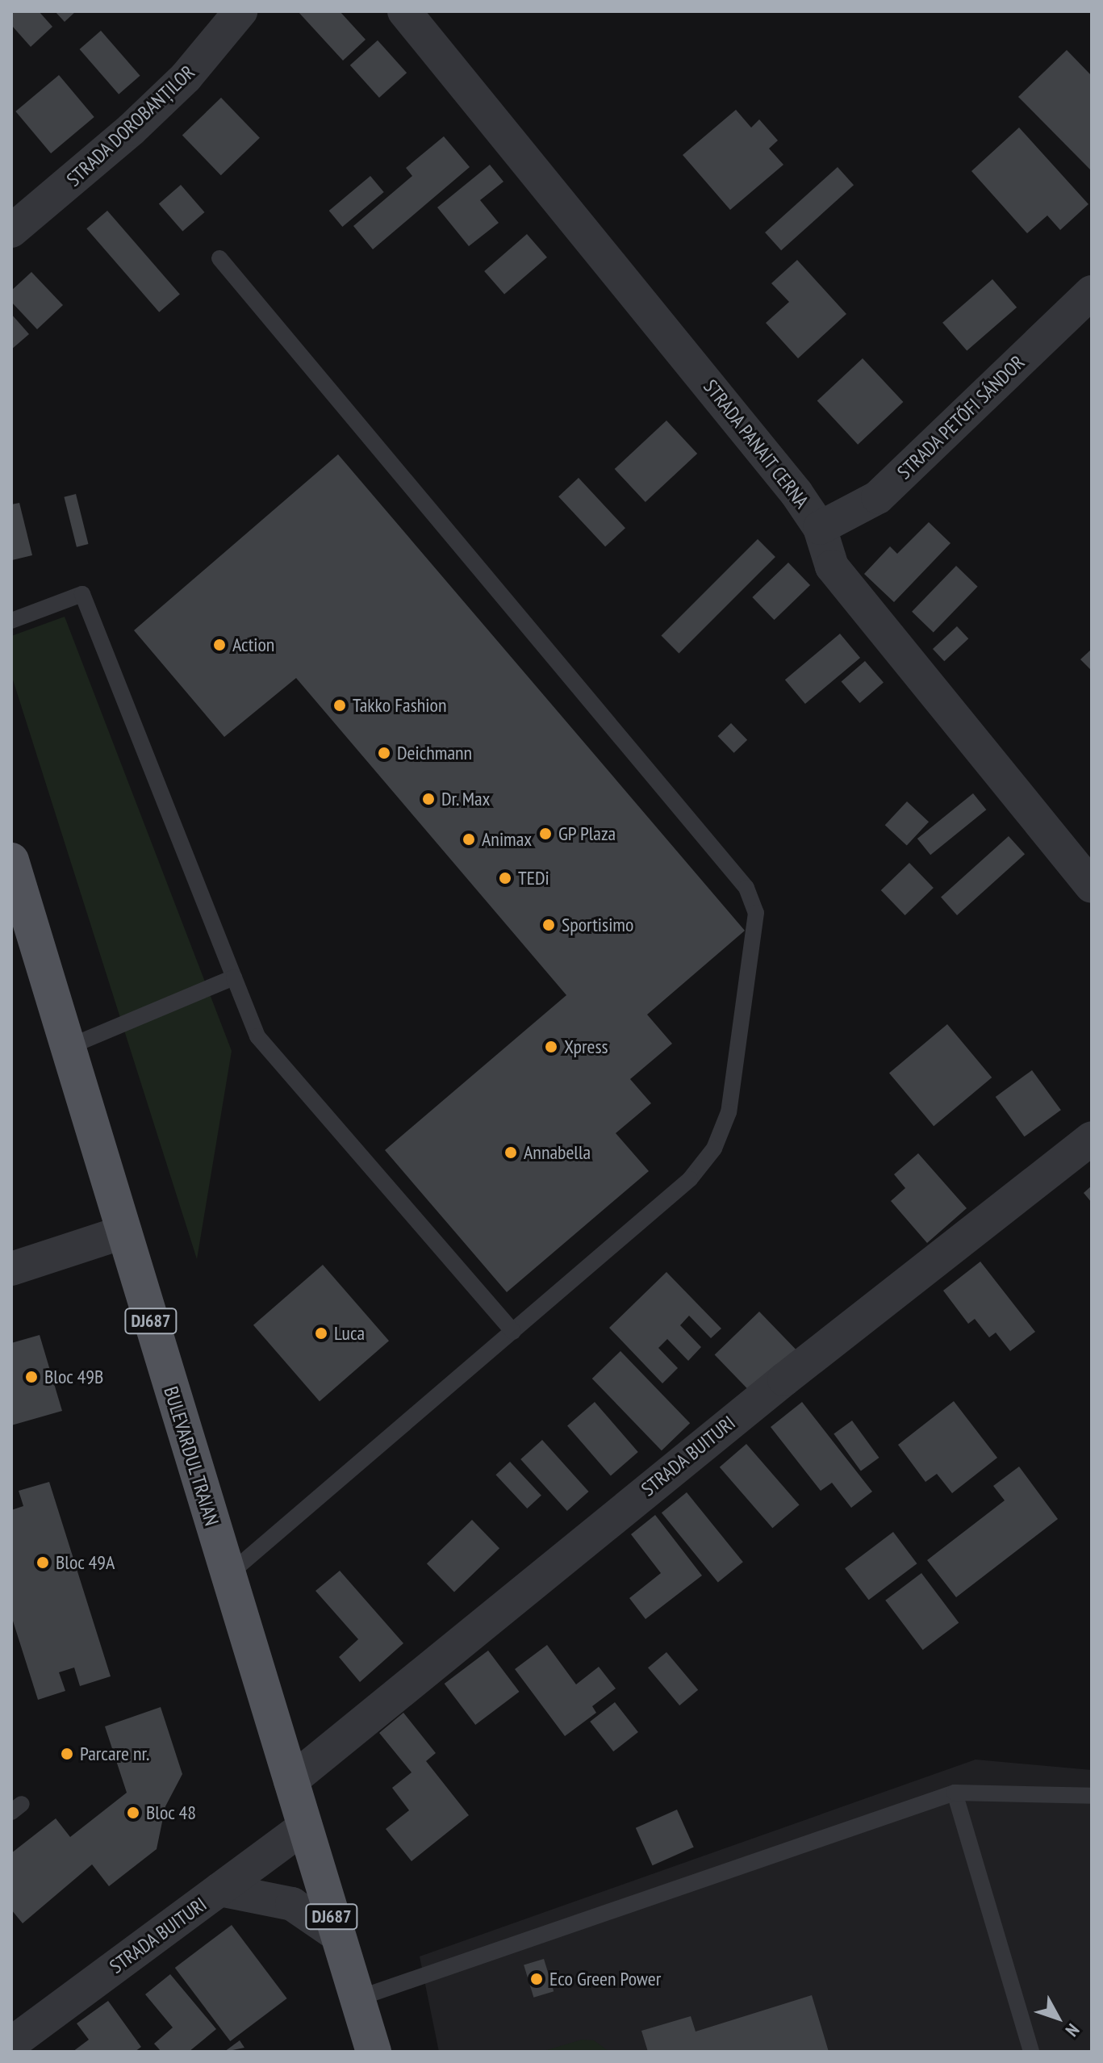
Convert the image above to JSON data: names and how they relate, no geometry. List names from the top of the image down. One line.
{"streets":{"main road":["DJ687","BULEVARDUL TRAIAN"],"street":["STRADA DOROBANȚILOR","STRADA PETŐFI SÁNDOR","STRADA PANAIT CERNA","STRADA BUITURI"]},"crossings":[["STRADA PETŐFI SÁNDOR","STRADA PANAIT CERNA"],["BULEVARDUL TRAIAN","STRADA BUITURI"]],"places":["Action","Takko Fashion","Deichmann","Dr. Max","GP Plaza","Animax","TEDi","Sportisimo","Xpress","Annabella","Luca","Bloc 49B","Bloc 49A","Parcare nr.","Bloc 48","Eco Green Power"],"north":"bottom right"}
